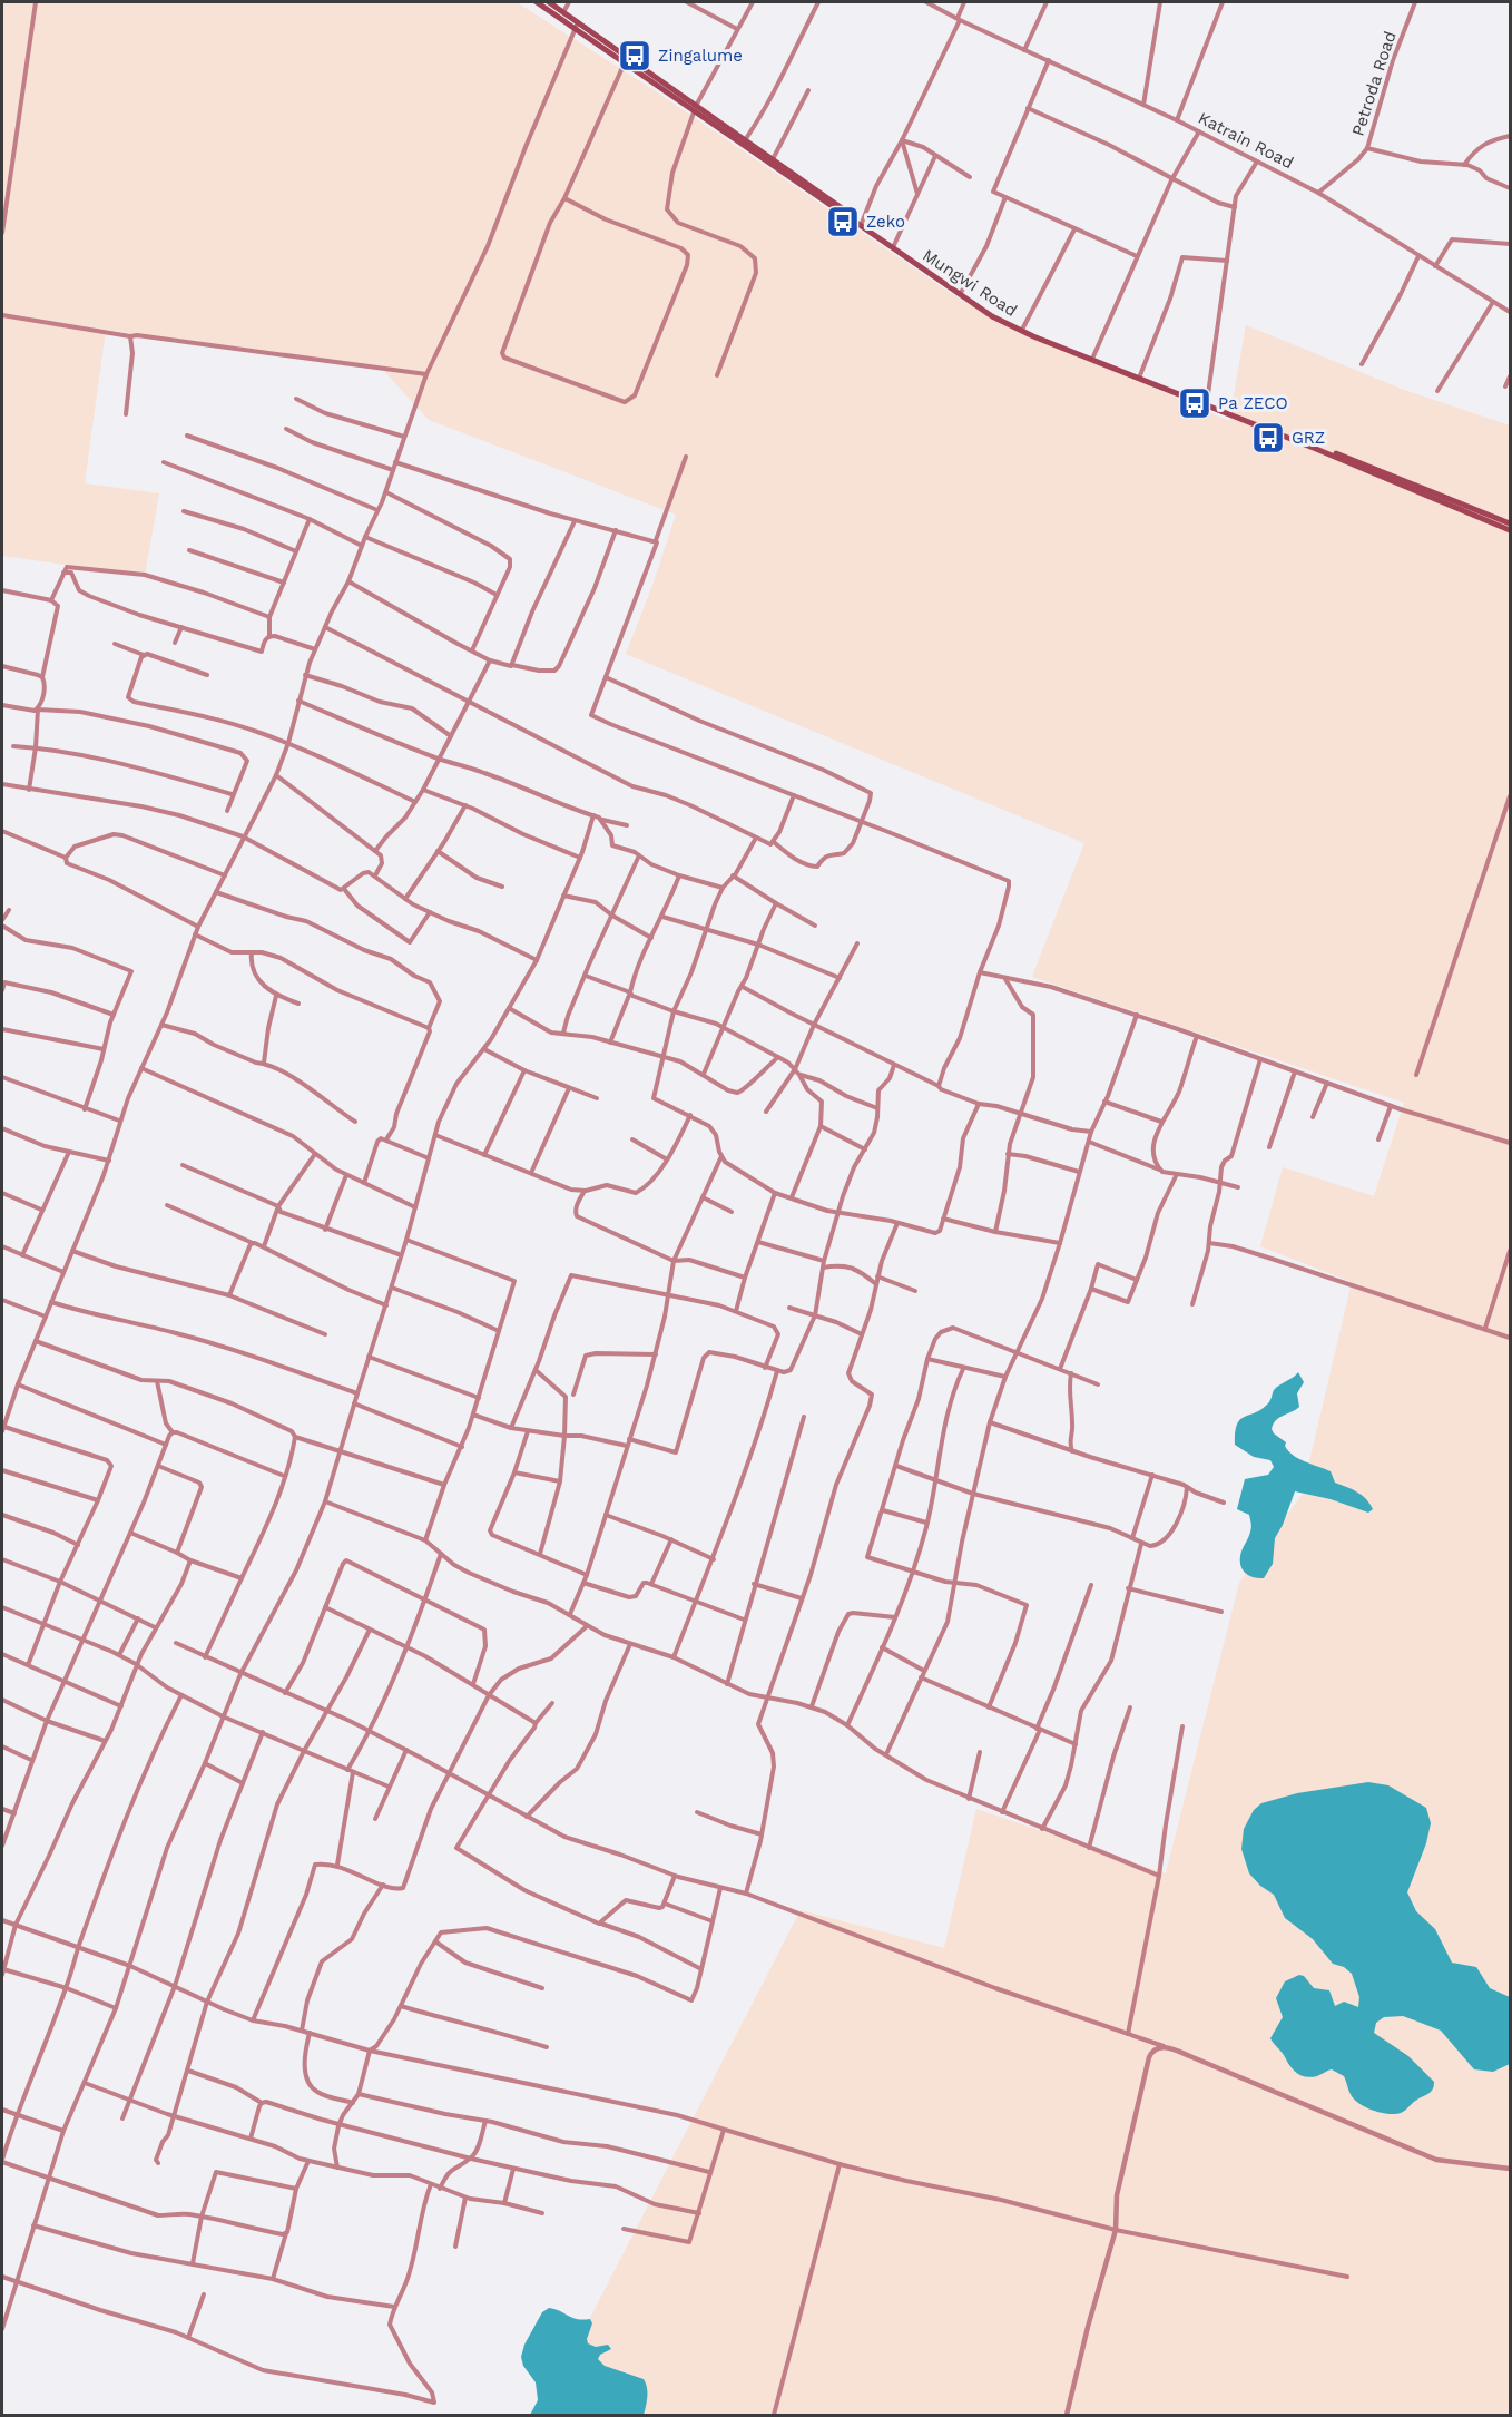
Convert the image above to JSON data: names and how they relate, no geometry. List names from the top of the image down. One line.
{"streets":{"main road":["Mungwi Road"],"street":["Petroda Road","Katrain Road"]},"crossings":[["Petroda Road","Katrain Road"]],"places":{"bus stop":["Zingalume","Zeko","Pa ZECO","GRZ"]}}
